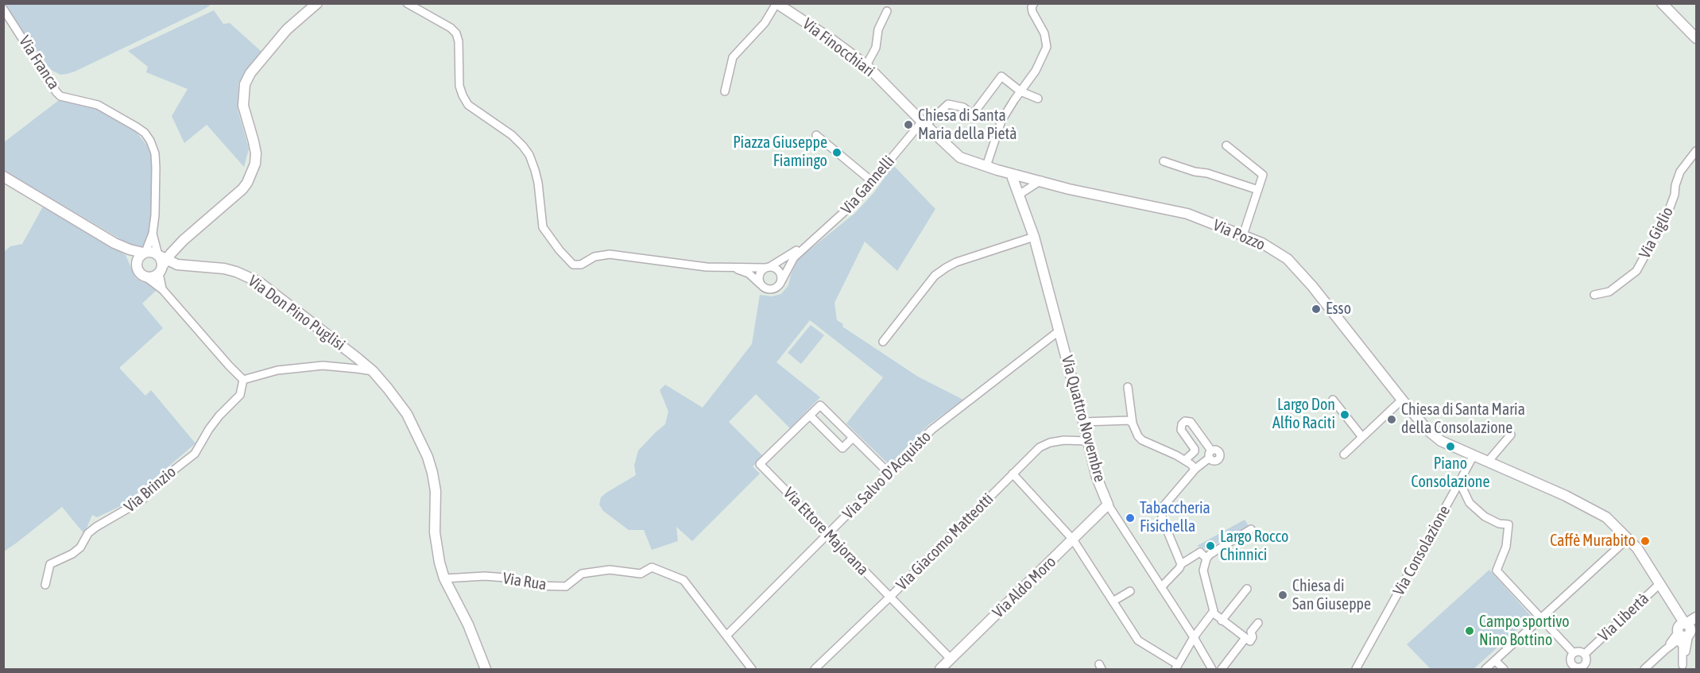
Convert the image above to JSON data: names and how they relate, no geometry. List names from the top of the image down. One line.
{"streets":{"street":["Via Finocchiari","Via Franca","Via Gannelli","Via Giglio","Via Pozzo","Via Don Pino Puglisi","Via Quattro Novembre","Via Salvo D'Acquisto","Via Brinzio","Via Ettore Majorana","Via Giacomo Matteotti","Via Consolazione","Via Rua","Via Aldo Moro","Via Libertà"]},"crossings":[["Via Finocchiari","Via Gannelli"],["Via Finocchiari","Via Pozzo"],["Via Finocchiari","Via Quattro Novembre"],["Via Pozzo","Via Quattro Novembre"],["Via Pozzo","Via Libertà"],["Via Don Pino Puglisi","Via Rua"],["Via Quattro Novembre","Via Salvo D'Acquisto"],["Via Quattro Novembre","Via Giacomo Matteotti"],["Via Quattro Novembre","Via Aldo Moro"],["Via Salvo D'Acquisto","Via Ettore Majorana"],["Via Salvo D'Acquisto","Via Rua"],["Via Ettore Majorana","Via Giacomo Matteotti"],["Via Ettore Majorana","Via Aldo Moro"]],"places":["Chiesa di Santa Maria della Pietà","Piazza Giuseppe Fiamingo","Esso","Largo Don Alfio Raciti","Chiesa di Santa Maria della Consolazione","Piano Consolazione","Tabaccheria Fisichella","Caffè Murabito","Largo Rocco Chinnici","Chiesa di San Giuseppe","Campo sportivo Nino Bottino"]}
